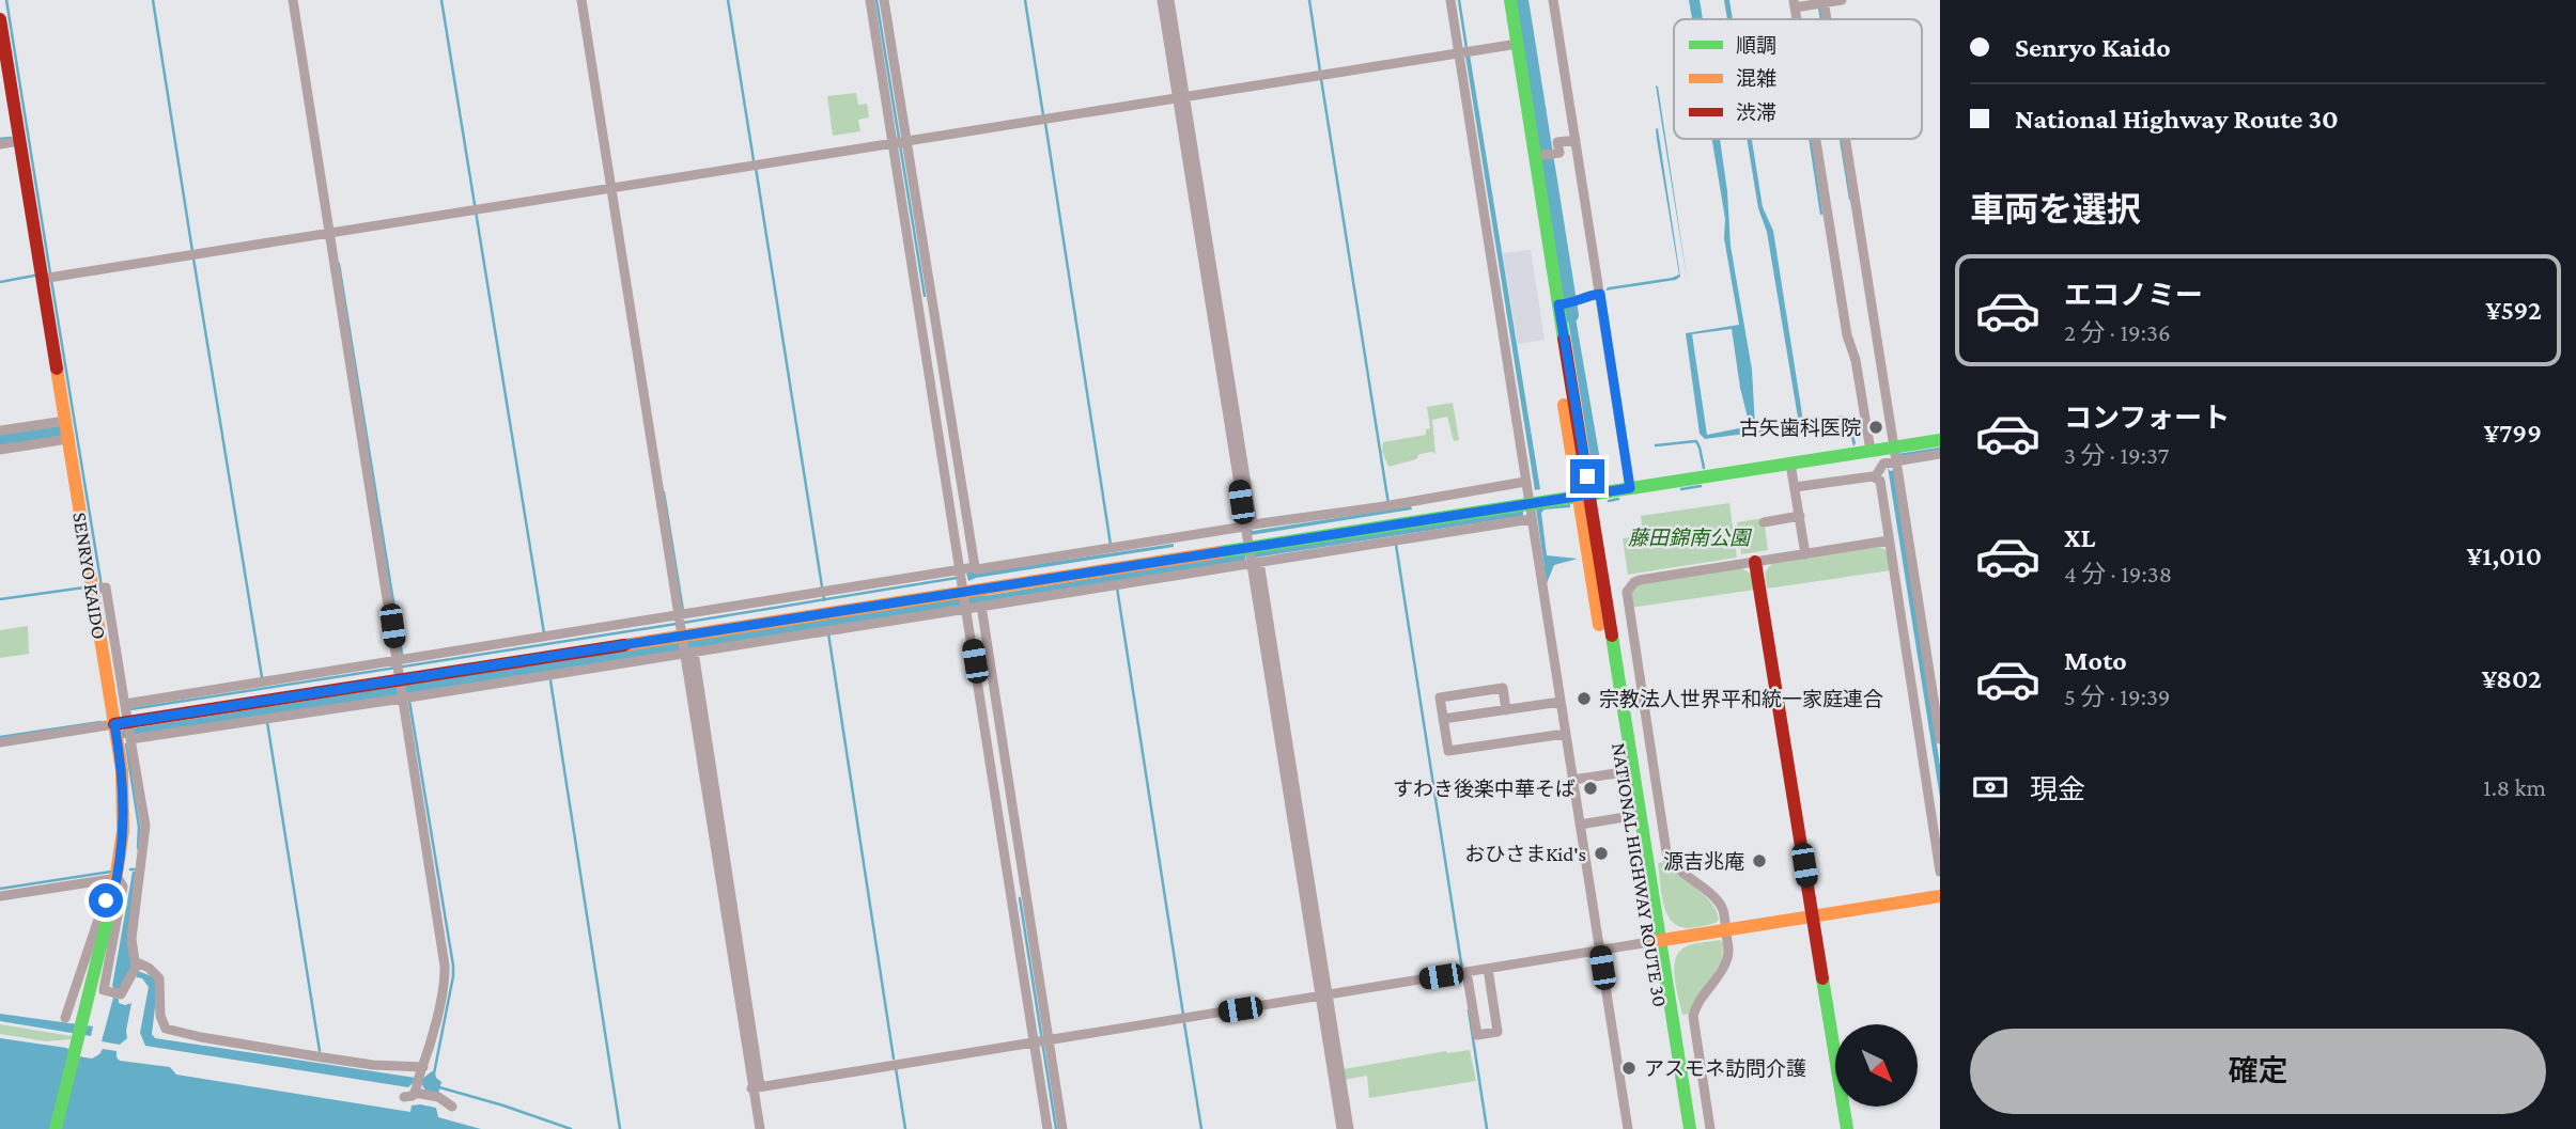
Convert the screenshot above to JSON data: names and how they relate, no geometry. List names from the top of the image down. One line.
{"streets":{"main road":["SENRYO KAIDO","NATIONAL HIGHWAY ROUTE 30"]},"parks":["藤田錦南公園"],"places":["古矢歯科医院","宗教法人世界平和統一家庭連合","すわき後楽中華そば","おひさまKid's","源吉兆庵","アスモネ訪問介護"],"legend":["順調","混雑","渋滞"],"north":"bottom right","page":{"banner":["Senryo Kaido","National Highway Route 30"],"heading":"車両を選択","list":[{"name":"エコノミー","note":"2 分 · 19:36","value":"¥592"},{"name":"コンフォート","note":"3 分 · 19:37","value":"¥799"},{"name":"XL","note":"4 分 · 19:38","value":"¥1,010"},{"name":"Moto","note":"5 分 · 19:39","value":"¥802"}],"pay":["現金","1.8 km"],"buttons":"確定"}}
